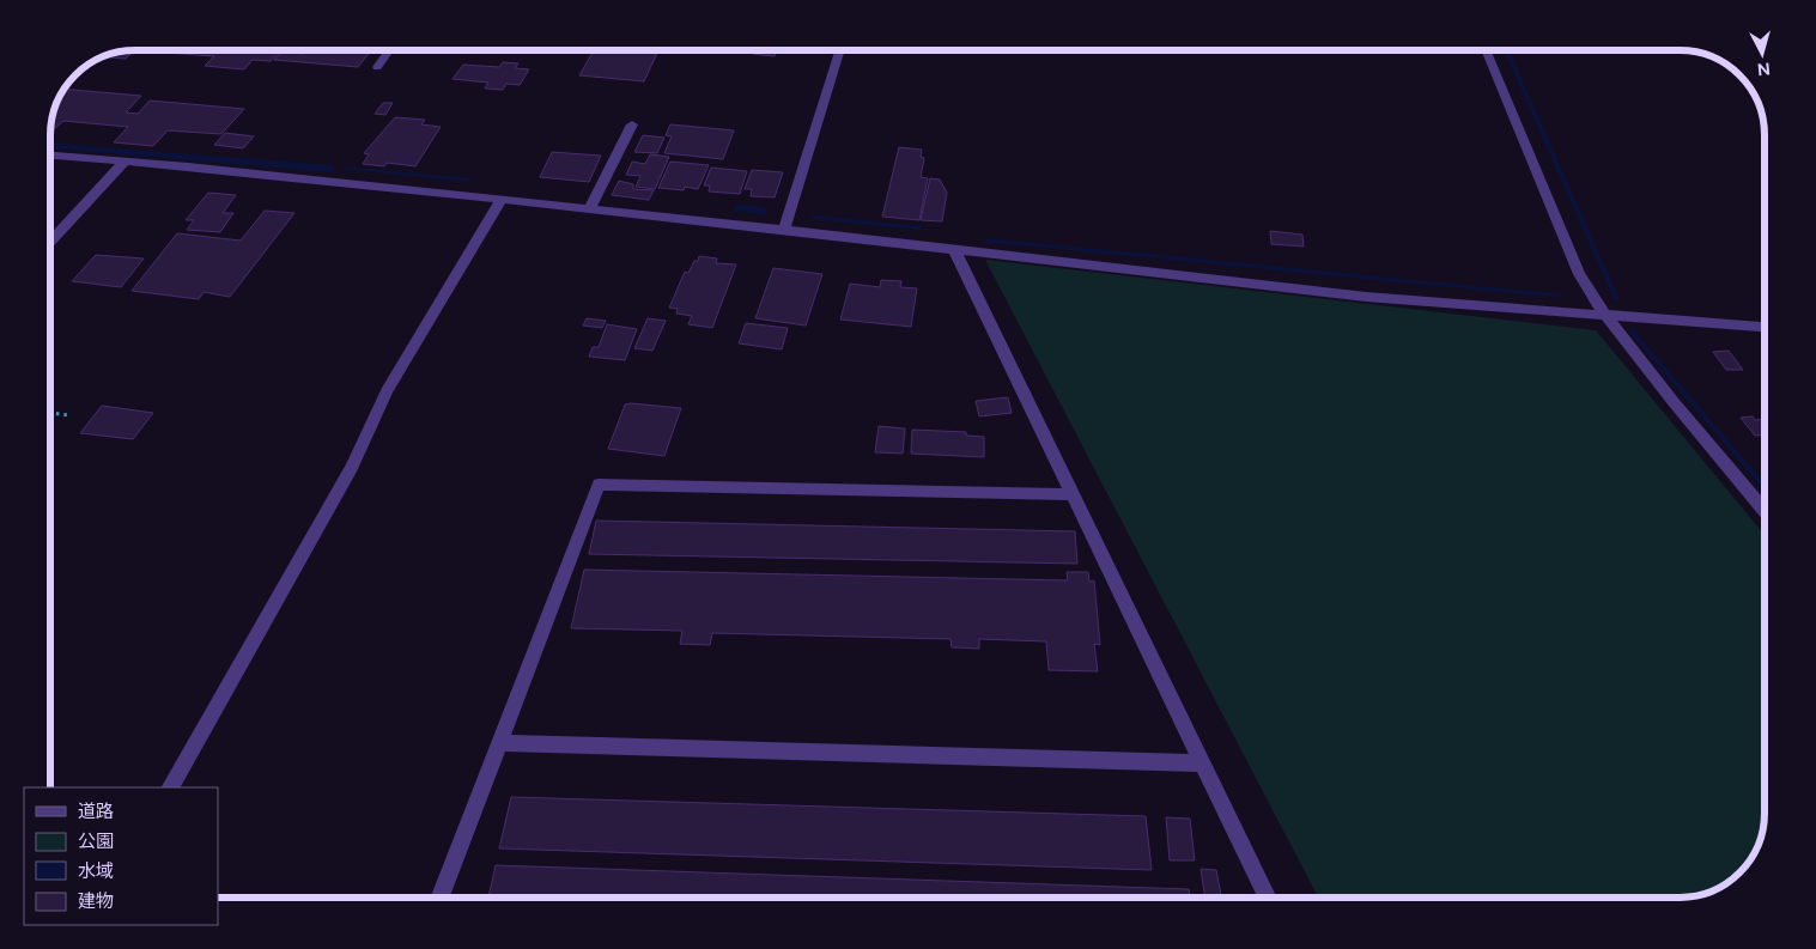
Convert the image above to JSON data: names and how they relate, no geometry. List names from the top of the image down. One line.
{"legend":["道路","公園","水域","建物"],"north":"bottom"}
